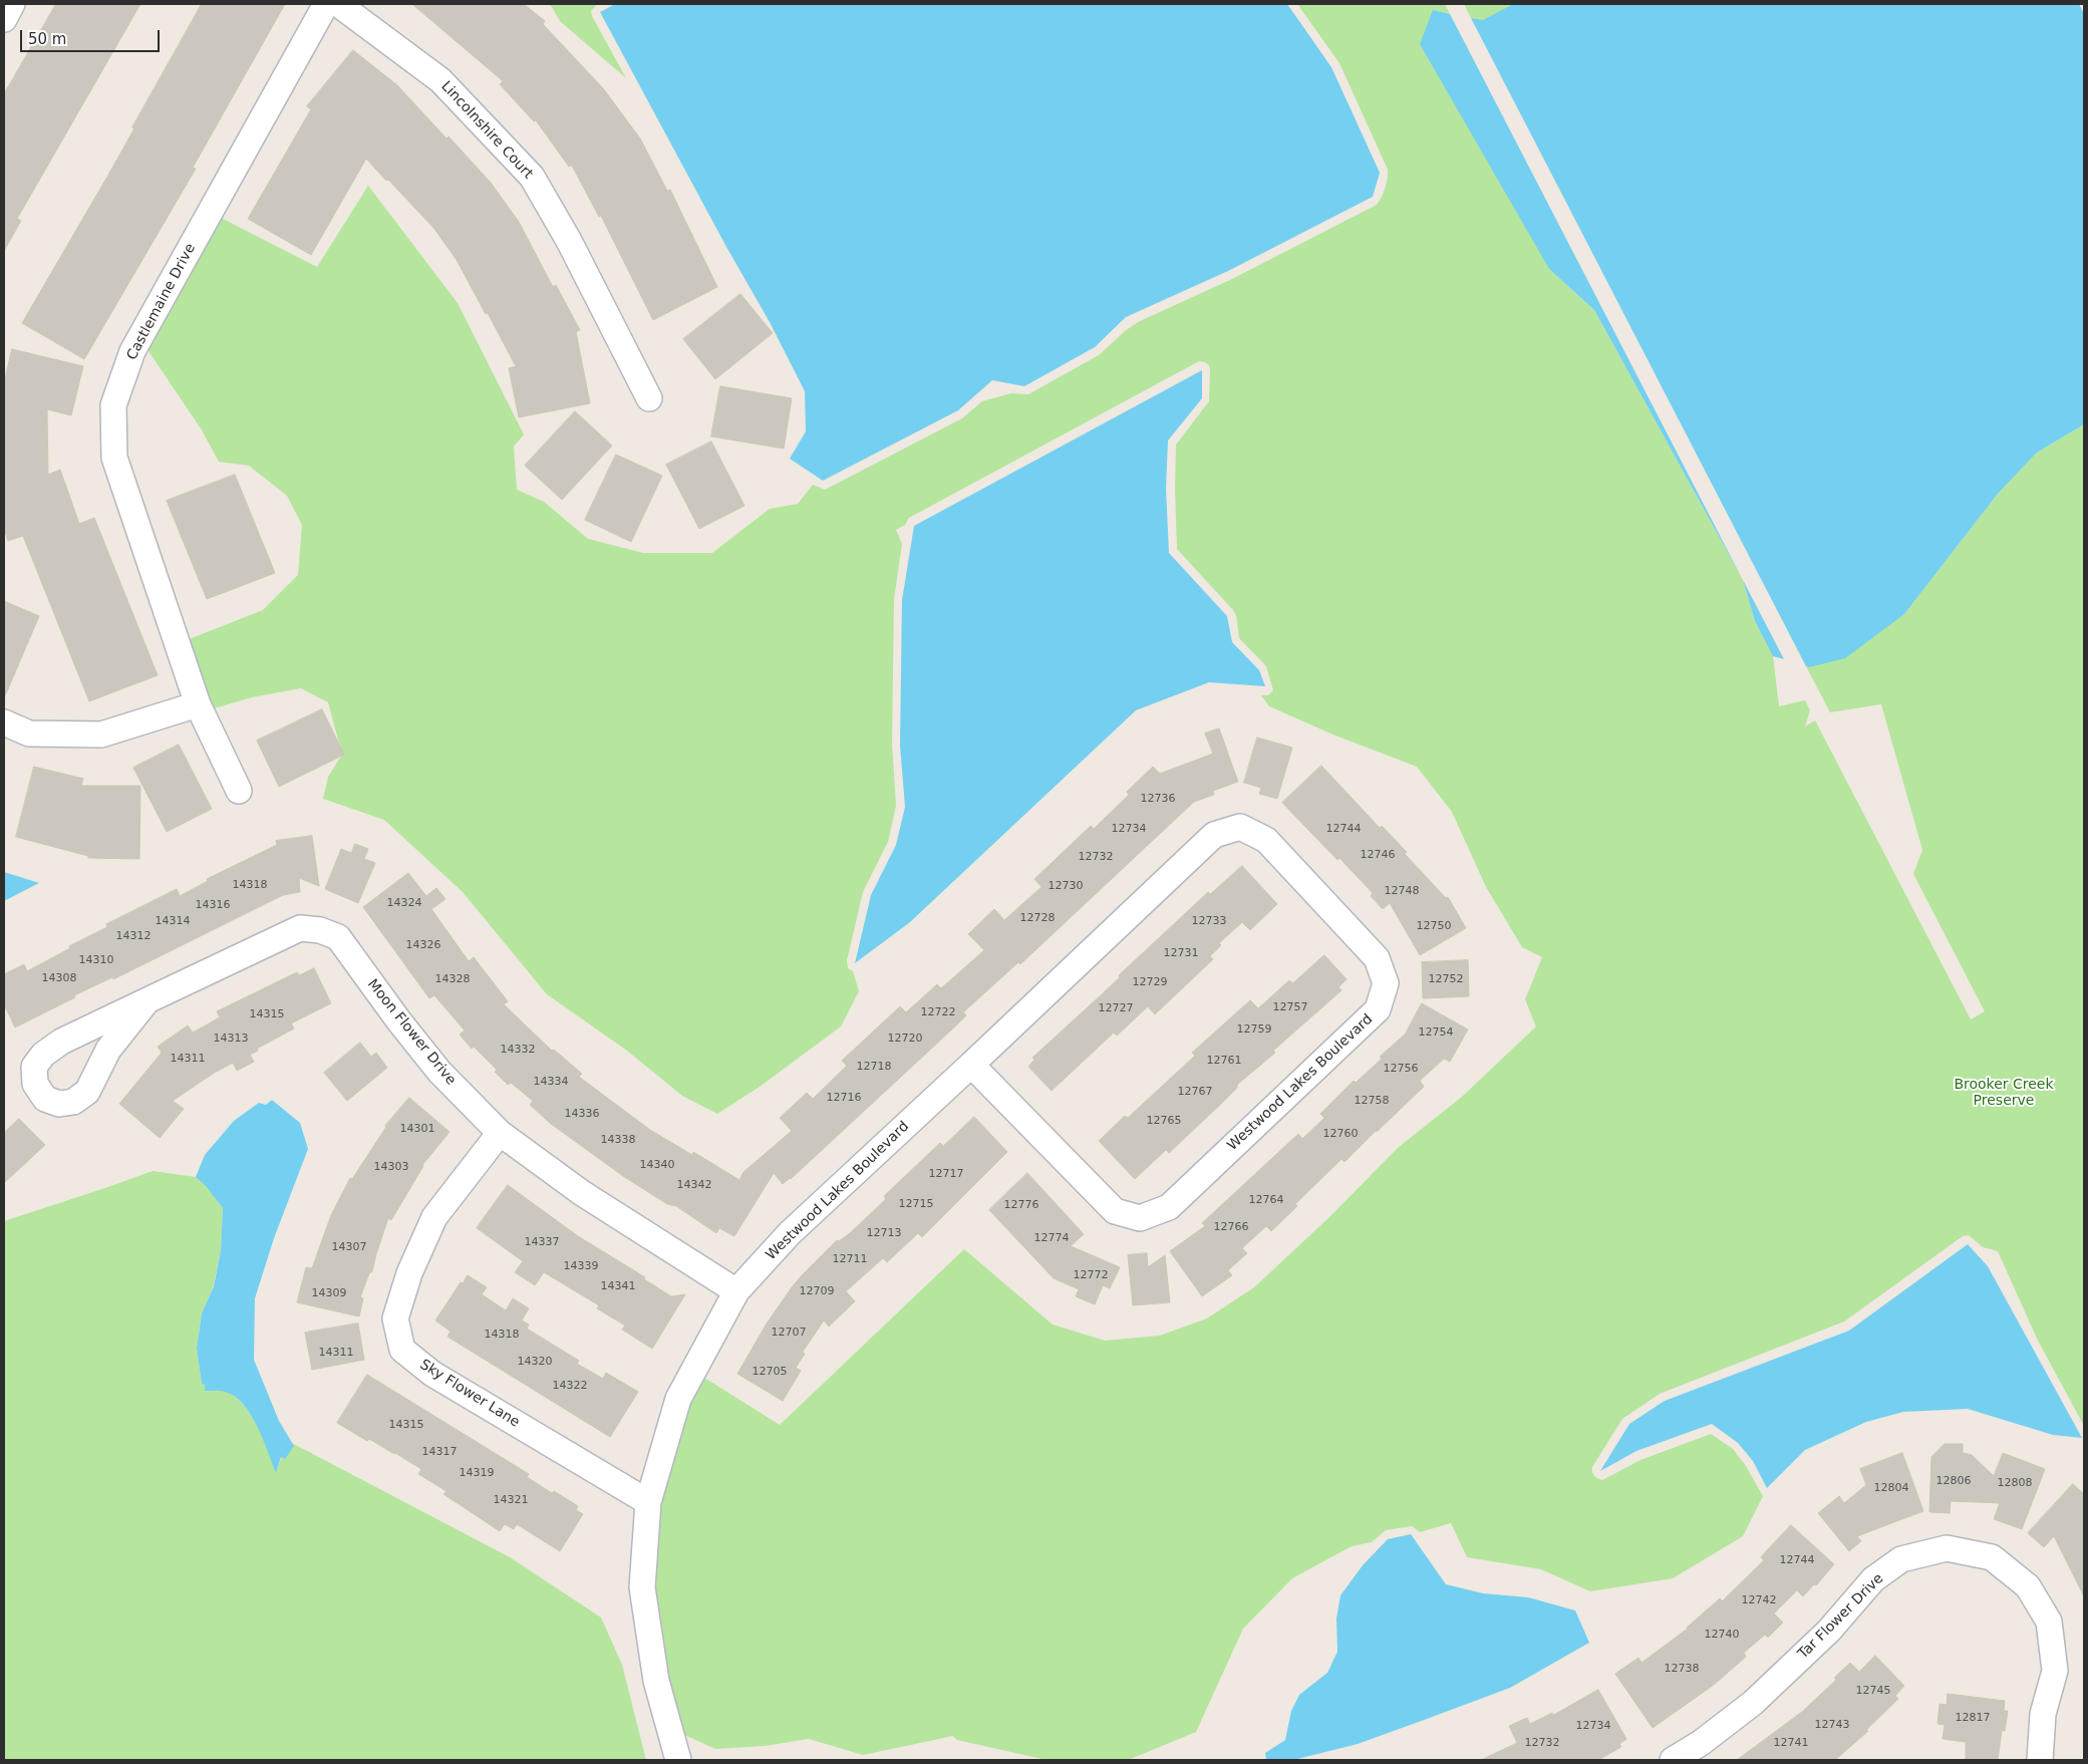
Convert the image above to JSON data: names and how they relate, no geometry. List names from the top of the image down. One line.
{"streets":{"street":["Lincolnshire Court","Castlemaine Drive","Moon Flower Drive","Westwood Lakes Boulevard","Sky Flower Lane","Tar Flower Drive"]},"crossings":[["Moon Flower Drive","Westwood Lakes Boulevard"],["Moon Flower Drive","Sky Flower Lane"],["Westwood Lakes Boulevard","Sky Flower Lane"]],"parks":["Brooker Creek Preserve"],"house_numbers":["12736","12734","12744","12746","12732","14318","12730","12748","14324","14316","12728","14314","12733","12750","14312","14326","12731","14310","14308","14328","12752","12729","12757","12727","12722","14315","12759","12754","14313","12720","14332","14311","12761","12718","12756","14334","12767","12716","12758","14336","12765","14301","12760","14338","14340","14303","12717","14342","12764","12715","12776","12766","12713","12774","14337","14307","12711","14339","12772","14341","12709","14309","12707","14318","14311","14320","12705","14322","14315","14317","14319","12806","12808","12804","14321","12744","12742","12740","12738","12745","12817","12743","12734","12732","12741"],"scale_bar":"50 m"}
